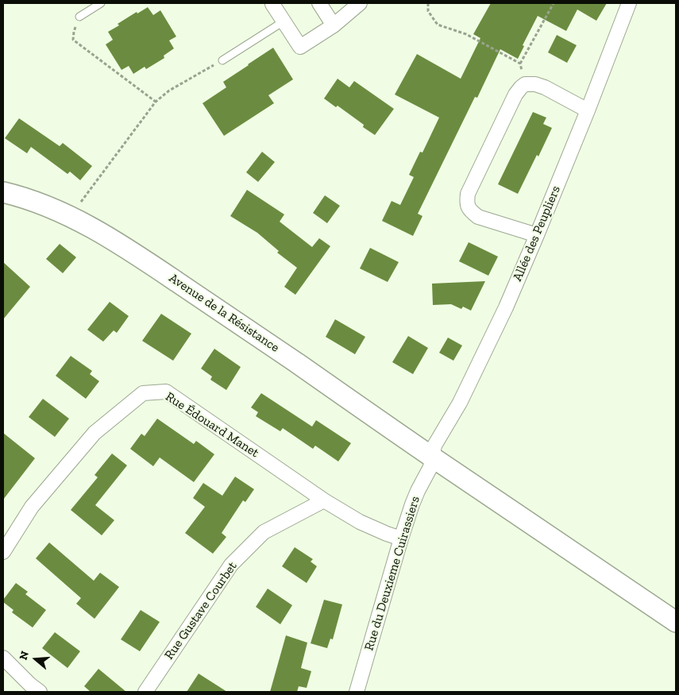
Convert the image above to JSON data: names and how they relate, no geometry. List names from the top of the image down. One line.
{"streets":{"main road":["Avenue de la Résistance"],"street":["Allée des Peupliers","Rue Édouard Manet","Rue du Deuxieme Cuirassiers","Rue Gustave Courbet"]},"crossings":[["Allée des Peupliers","Avenue de la Résistance"],["Allée des Peupliers","Rue du Deuxieme Cuirassiers"],["Avenue de la Résistance","Rue du Deuxieme Cuirassiers"],["Rue Édouard Manet","Rue du Deuxieme Cuirassiers"],["Rue Édouard Manet","Rue Gustave Courbet"]],"north":"left"}
